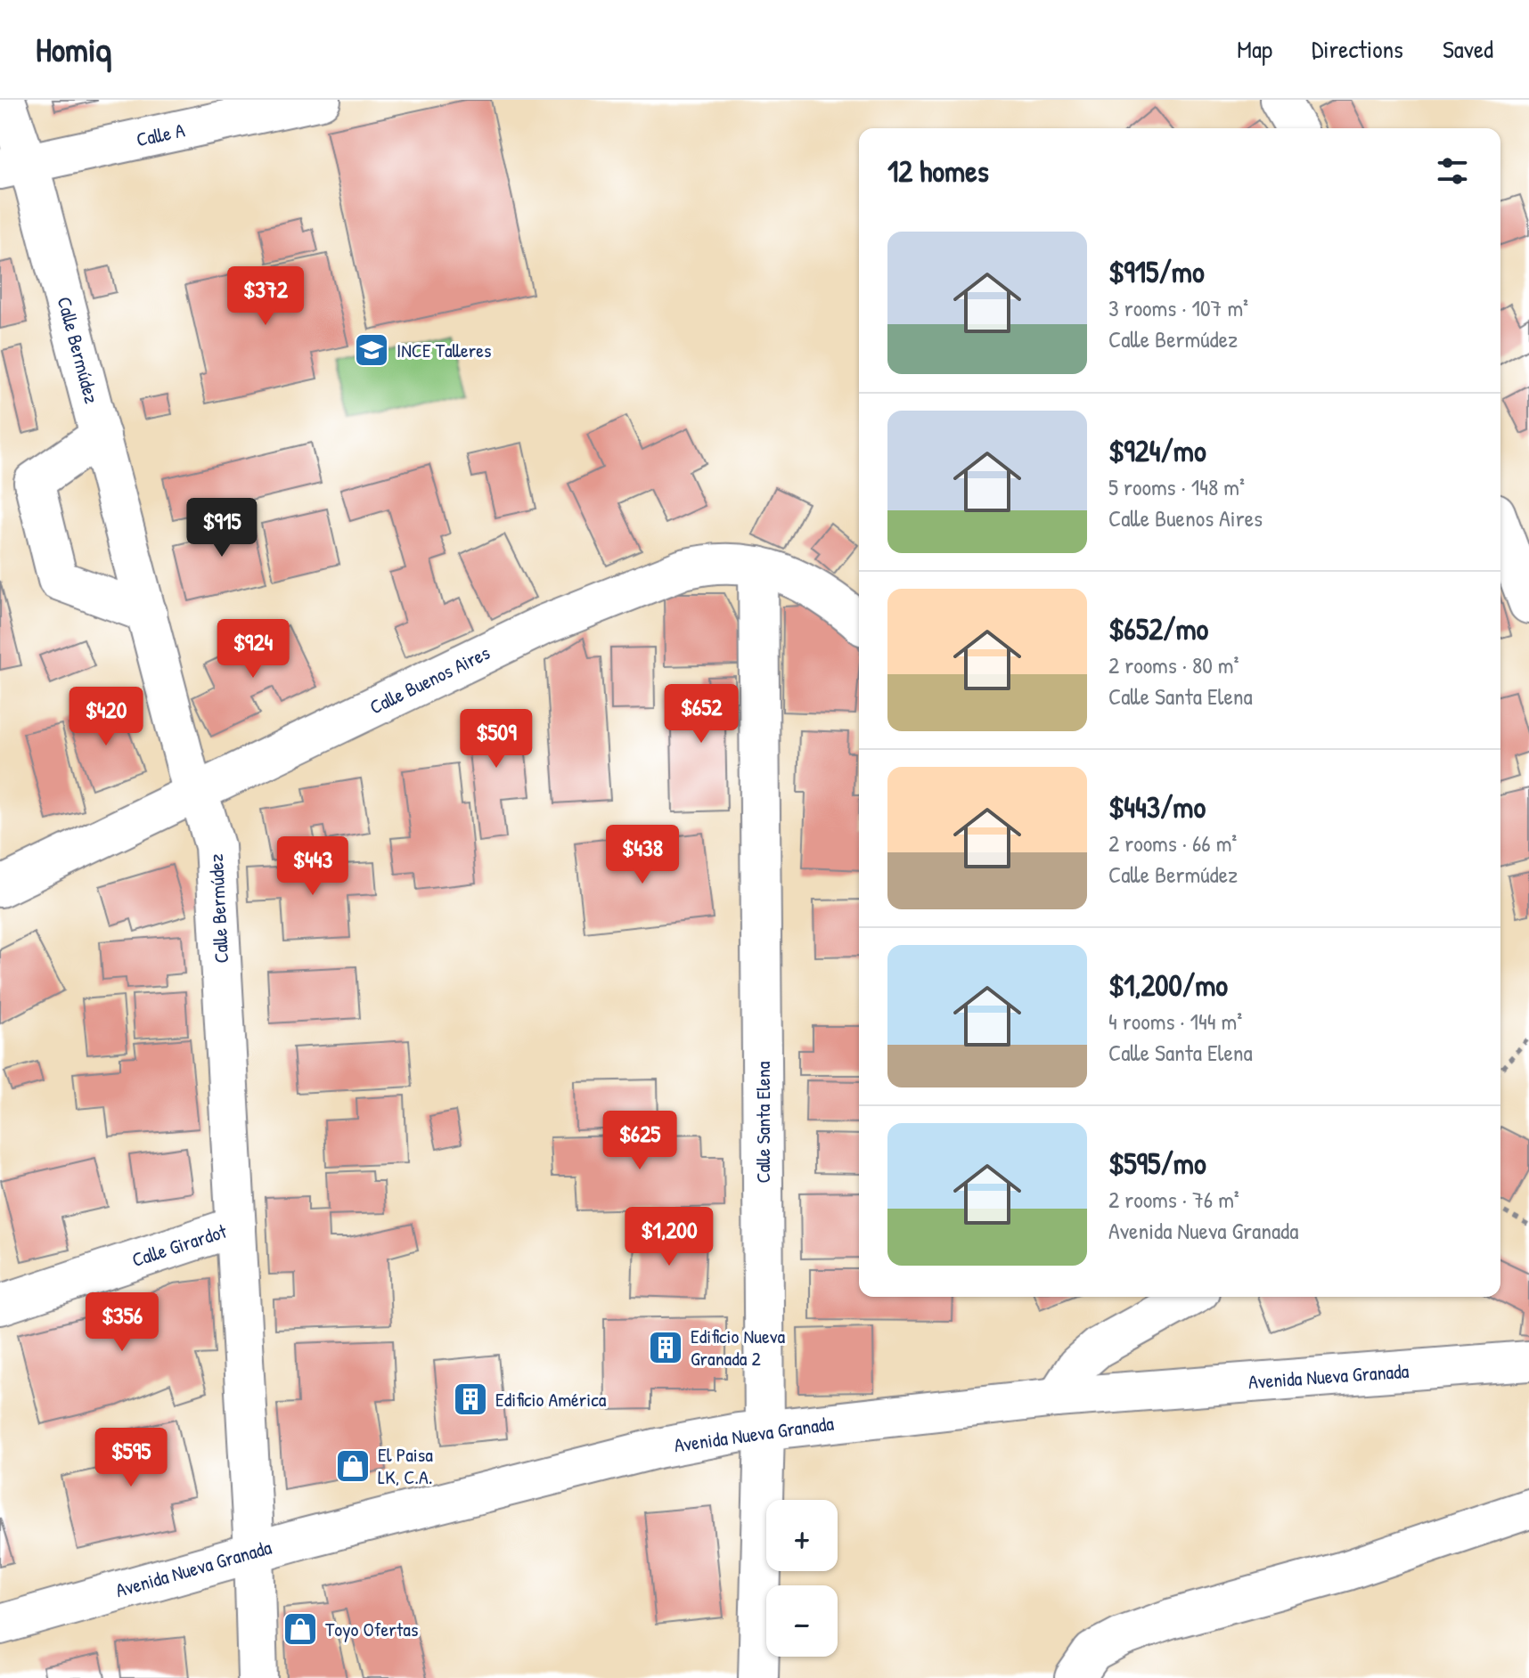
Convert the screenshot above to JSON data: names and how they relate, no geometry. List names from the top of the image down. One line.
{"streets":{"street":["Calle A","Calle Bermúdez","Calle Buenos Aires","Calle Santa Elena","Calle Girardot","Avenida Nueva Granada"]},"crossings":[["Calle A","Calle Bermúdez"],["Calle Bermúdez","Calle Buenos Aires"],["Calle Bermúdez","Calle Girardot"],["Calle Bermúdez","Avenida Nueva Granada"],["Calle Buenos Aires","Calle Santa Elena"],["Calle Santa Elena","Avenida Nueva Granada"]],"places":{"school or university":["INCE Talleres"],"building":["Edificio Nueva Granada 2","Edificio América"],"shop":["El Paisa LK, C.A.","Toyo Ofertas"]},"page":{"header":"Homiq","nav":["Map","Directions","Saved"],"heading":"12 homes","list":[{"name":"$915/mo","note":"3 rooms · 107 m² · Calle Bermúdez"},{"name":"$924/mo","note":"5 rooms · 148 m² · Calle Buenos Aires"},{"name":"$652/mo","note":"2 rooms · 80 m² · Calle Santa Elena"},{"name":"$443/mo","note":"2 rooms · 66 m² · Calle Bermúdez"},{"name":"$1,200/mo","note":"4 rooms · 144 m² · Calle Santa Elena"},{"name":"$595/mo","note":"2 rooms · 76 m² · Avenida Nueva Granada"}],"price":["$372","$915","$924","$652","$420","$509","$438","$443","$625","$1,200","$356","$595"],"map_buttons":["+","−"]}}
